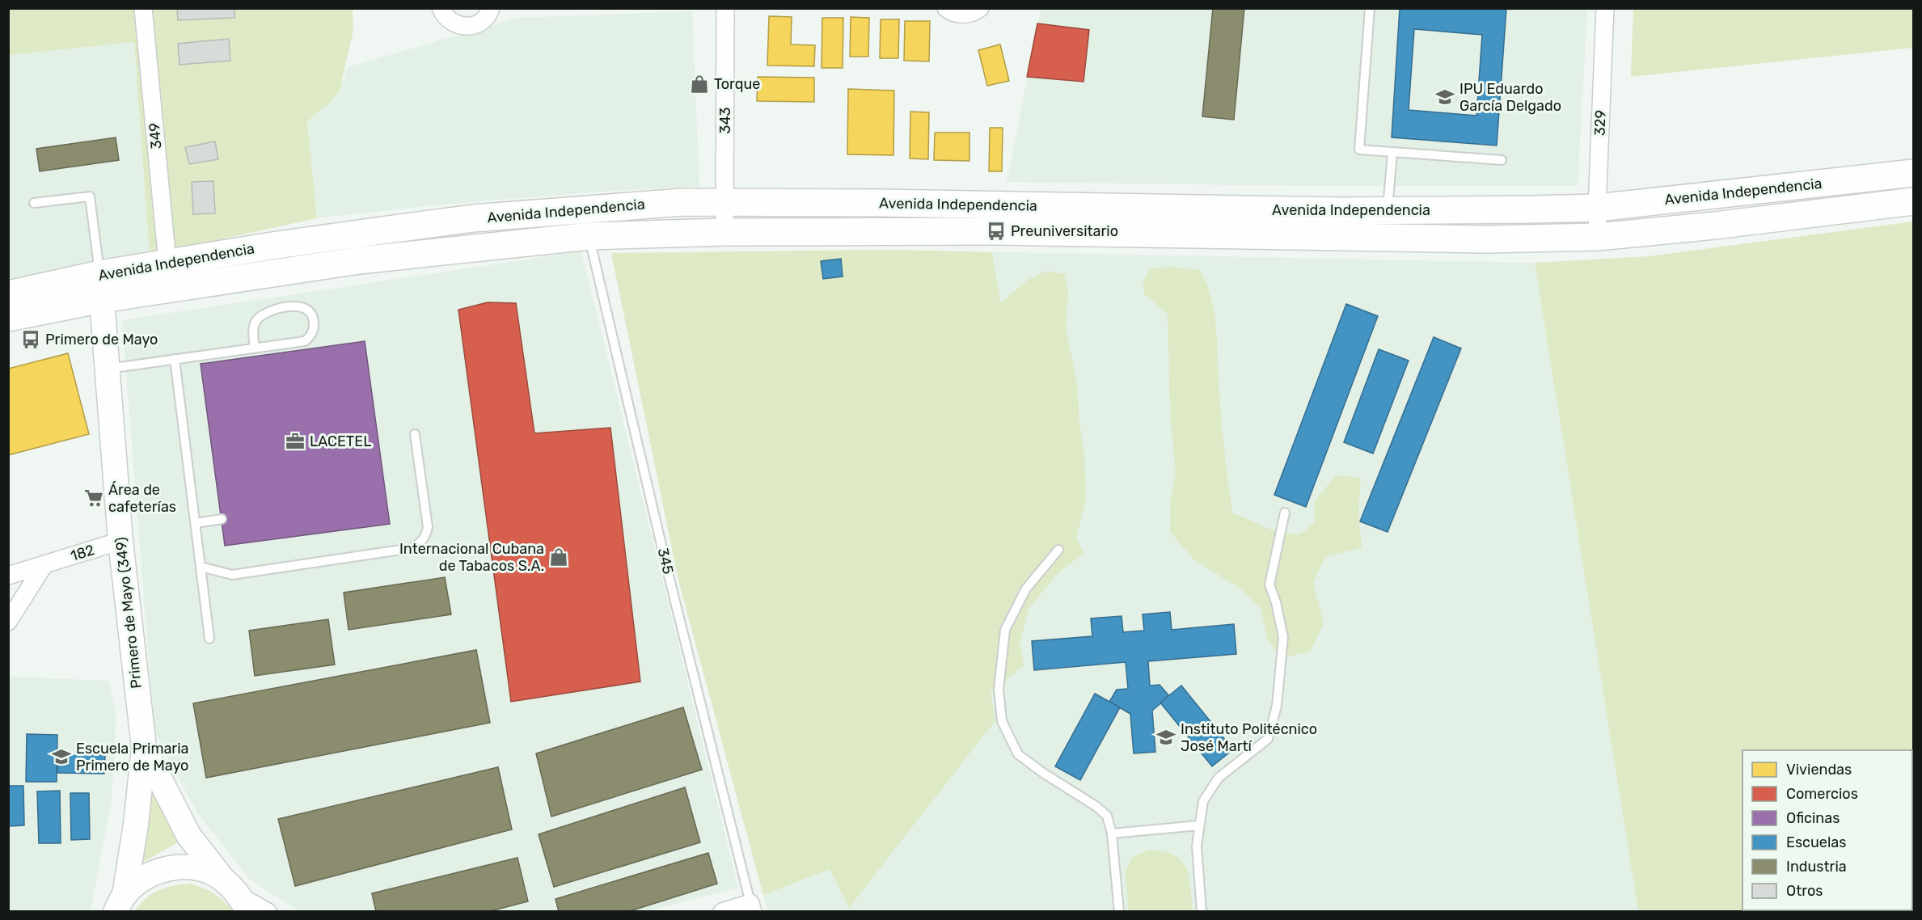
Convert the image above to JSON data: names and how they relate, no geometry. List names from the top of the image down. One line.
{"streets":{"main road":["Avenida Independencia"],"street":["343","329","349","182","345","Primero de Mayo (349)"]},"crossings":[["343","Avenida Independencia"],["329","Avenida Independencia"],["349","Avenida Independencia"],["Avenida Independencia","345"],["Avenida Independencia","Primero de Mayo (349)"],["182","Primero de Mayo (349)"]],"places":{"shop":["Torque","Internacional Cubana de Tabacos S.A."],"school or university":["IPU Eduardo García Delgado","Instituto Politécnico José Martí","Escuela Primaria Primero de Mayo"],"bus stop":["Preuniversitario","Primero de Mayo"],"office":["LACETEL"],"supermarket":["Área de cafeterías"]},"legend":["Viviendas","Comercios","Oficinas","Escuelas","Industria","Otros"]}
